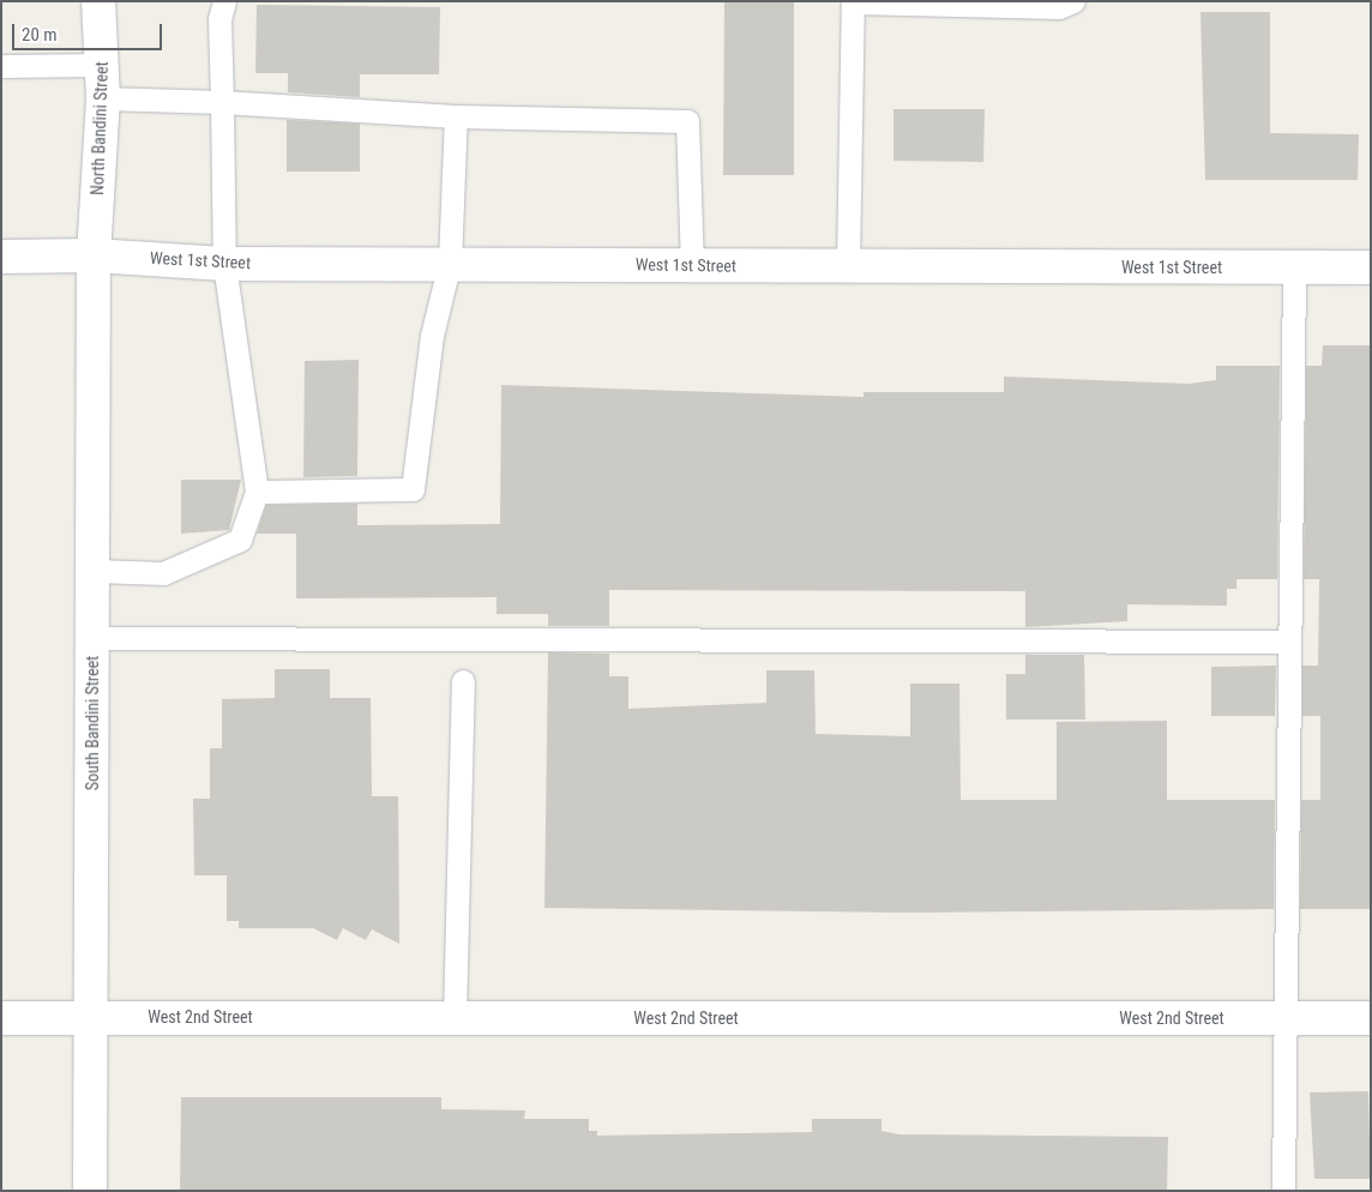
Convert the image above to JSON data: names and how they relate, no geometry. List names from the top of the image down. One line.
{"streets":{"street":["North Bandini Street","West 1st Street","South Bandini Street","West 2nd Street"]},"crossings":[["North Bandini Street","West 1st Street"],["North Bandini Street","South Bandini Street"],["West 1st Street","South Bandini Street"],["South Bandini Street","West 2nd Street"]],"scale_bar":"20 m"}
